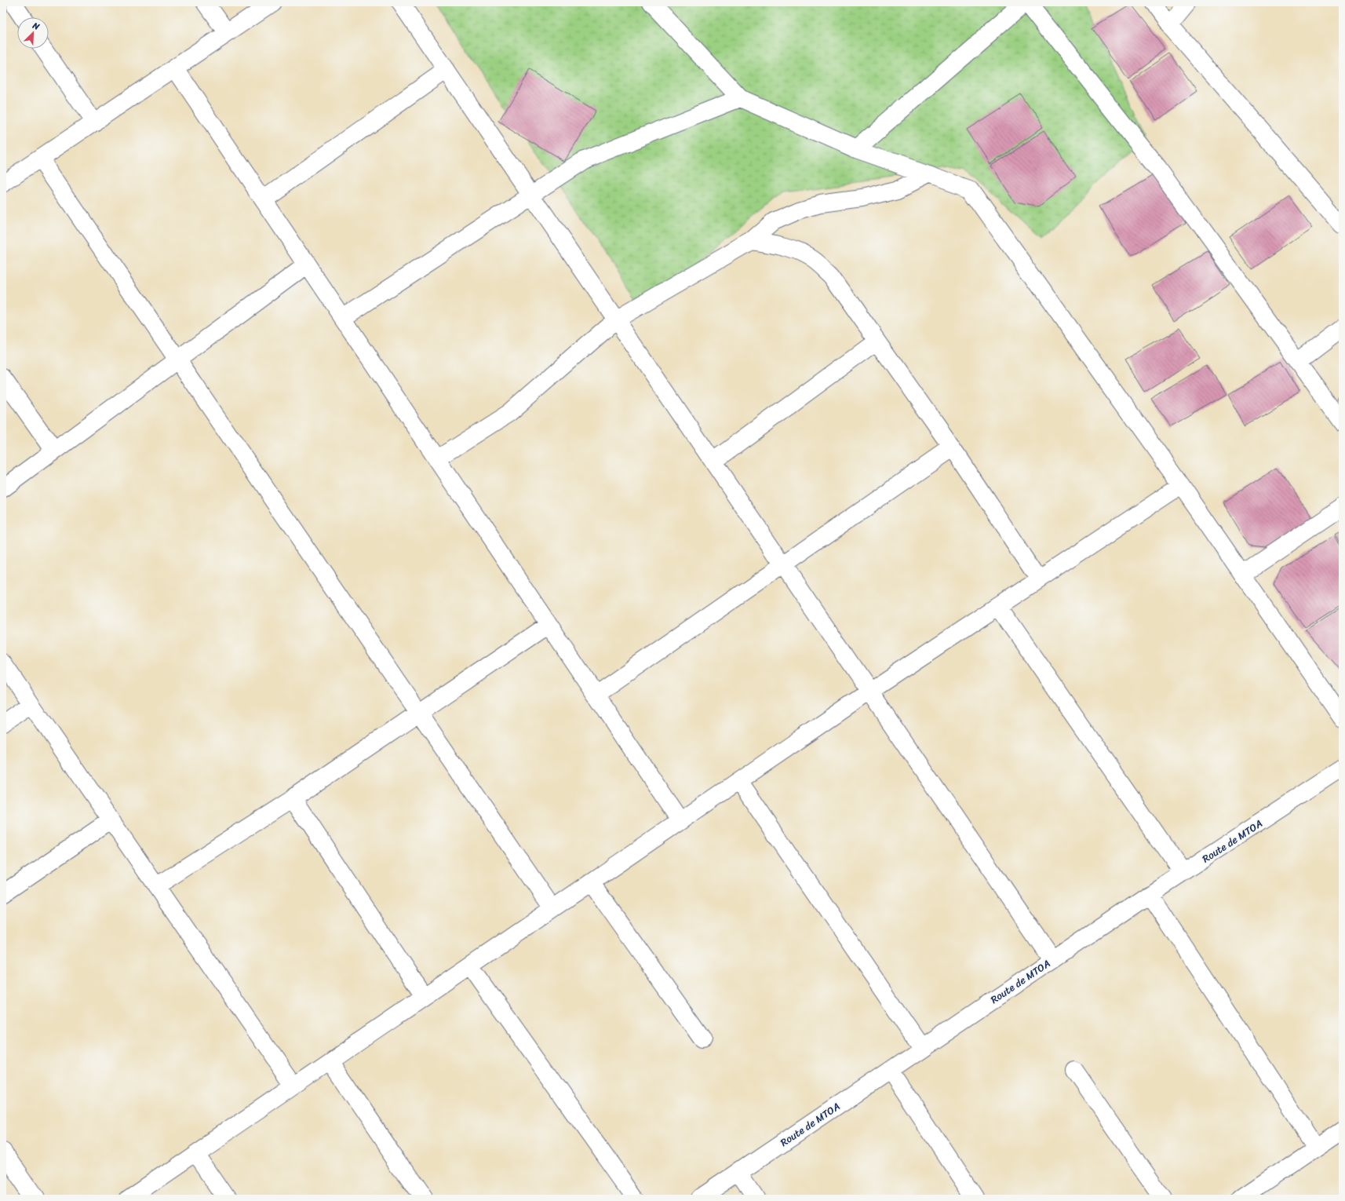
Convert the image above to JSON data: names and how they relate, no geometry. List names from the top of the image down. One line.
{"streets":{"street":["Route de MTOA"]},"north":"top right"}
